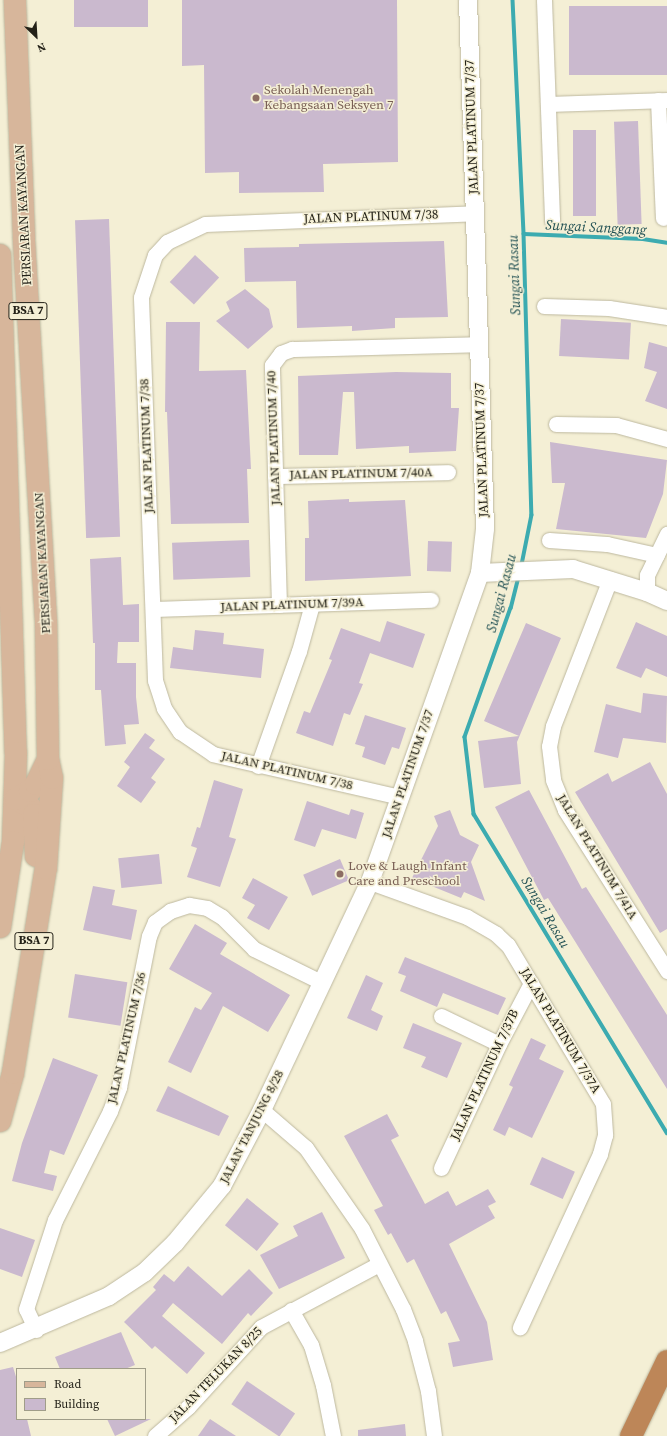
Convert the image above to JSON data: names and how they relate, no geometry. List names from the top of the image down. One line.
{"streets":{"main road":["PERSIARAN KAYANGAN","BSA 7"],"street":["JALAN PLATINUM 7/37","JALAN PLATINUM 7/38","JALAN PLATINUM 7/40","JALAN PLATINUM 7/40A","JALAN PLATINUM 7/39A","JALAN PLATINUM 7/41A","JALAN PLATINUM 7/37A","JALAN PLATINUM 7/36","JALAN PLATINUM 7/37B","JALAN TANJUNG 8/28","JALAN TELUKAN 8/25"]},"crossings":[["JALAN PLATINUM 7/37","JALAN PLATINUM 7/38"],["JALAN PLATINUM 7/37","JALAN PLATINUM 7/40"],["JALAN PLATINUM 7/37","JALAN PLATINUM 7/37A"],["JALAN PLATINUM 7/37","JALAN TANJUNG 8/28"],["JALAN PLATINUM 7/38","JALAN PLATINUM 7/39A"],["JALAN PLATINUM 7/40","JALAN PLATINUM 7/40A"],["JALAN PLATINUM 7/40","JALAN PLATINUM 7/39A"],["JALAN PLATINUM 7/37A","JALAN PLATINUM 7/37B"],["JALAN PLATINUM 7/37A","JALAN TANJUNG 8/28"],["JALAN PLATINUM 7/36","JALAN TANJUNG 8/28"]],"water":["Sungai Sanggang","Sungai Rasau"],"places":["Sekolah Menengah Kebangsaan Seksyen 7","Love & Laugh Infant Care and Preschool"],"legend":["Road","Building"],"north":"bottom right"}
